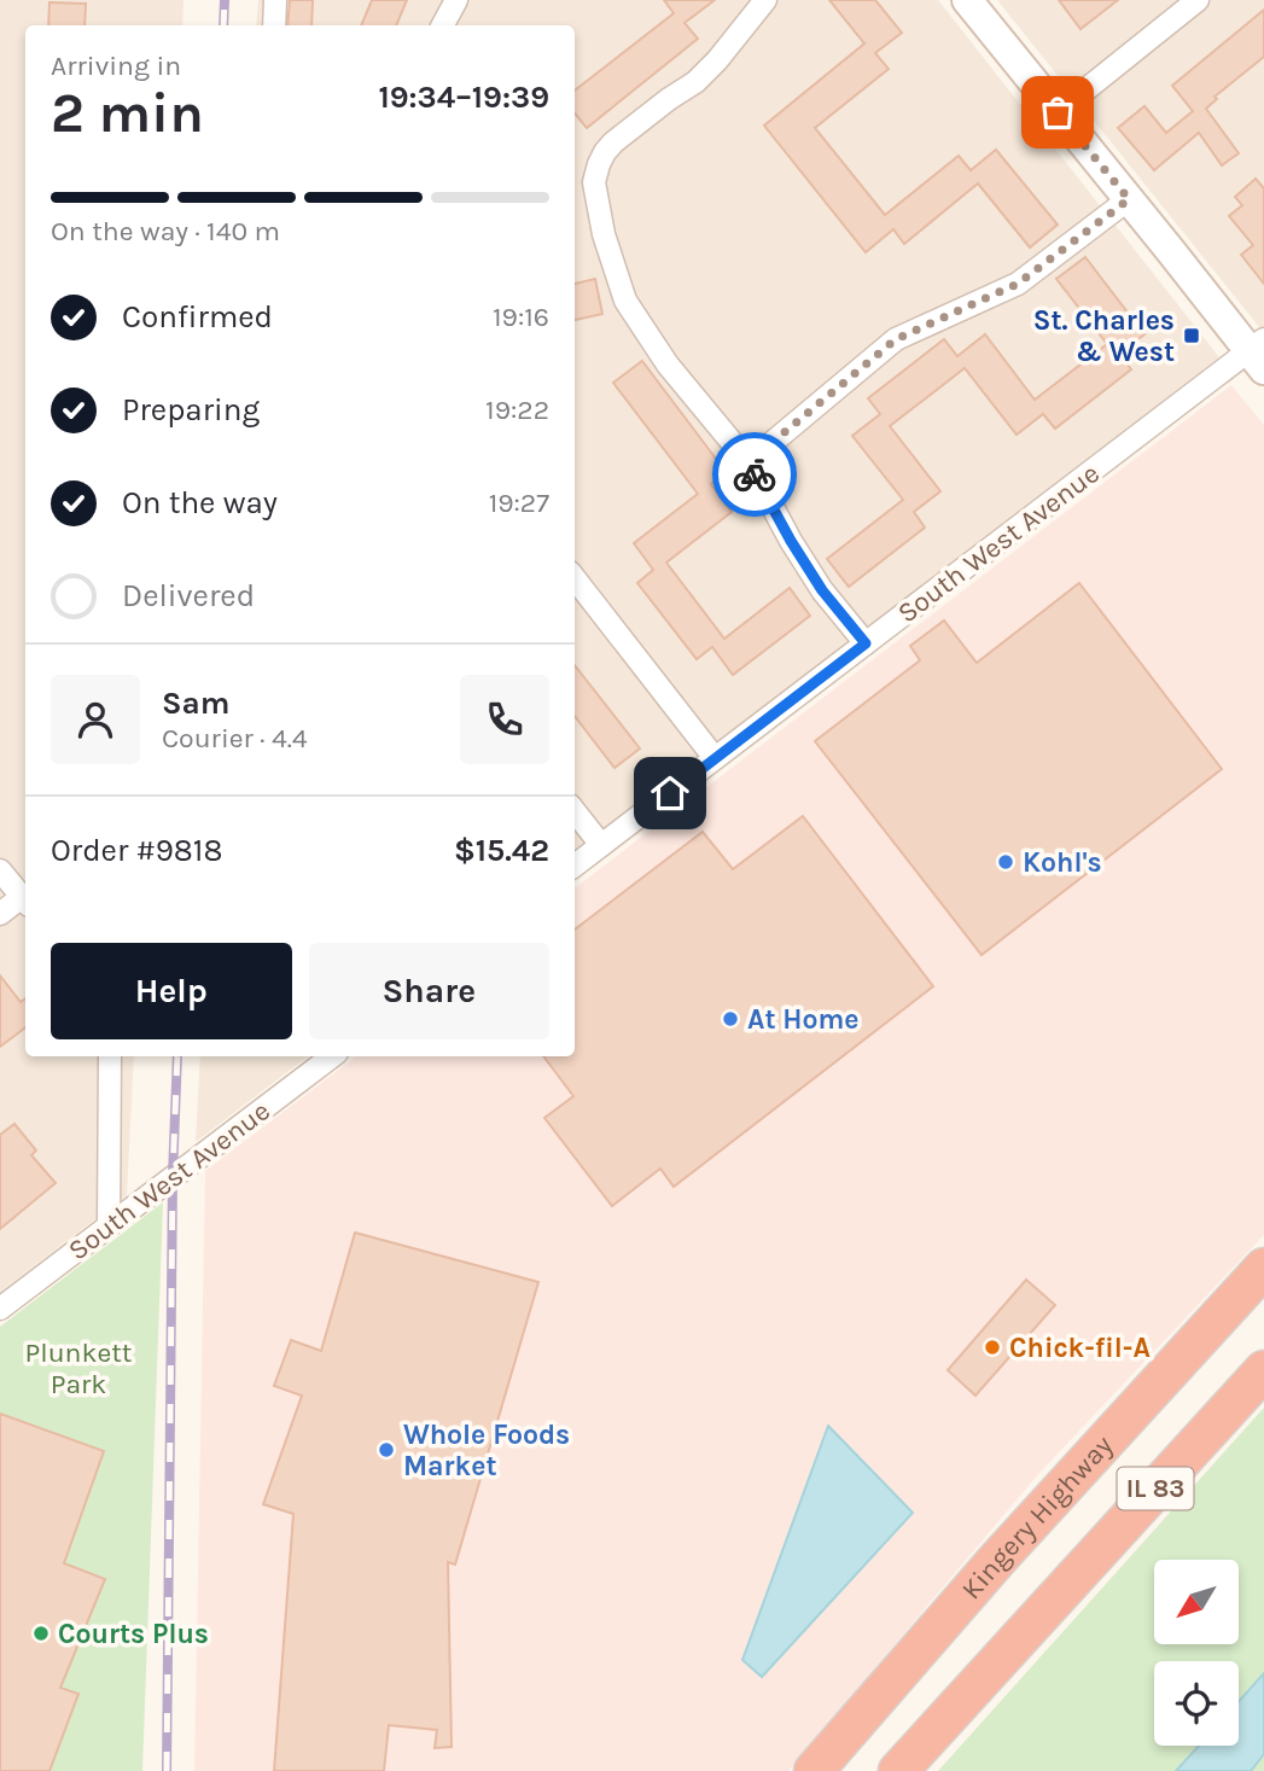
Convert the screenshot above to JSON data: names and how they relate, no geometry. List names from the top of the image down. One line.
{"streets":{"highway":["IL 83","Kingery Highway"],"street":["South West Avenue"]},"parks":["Plunkett Park"],"places":{"transit":["St. Charles & West"],"other":["Kohl's","At Home","Chick-fil-A","Whole Foods Market","Courts Plus"]},"north":"bottom left","page":{"heading":["2 min","Arriving in","19:34–19:39"],"panel":["Sam","Courier · 4.4","Order #9818","$15.42"],"bar":"On the way · 140 m","list":[["Confirmed","19:16"],["Preparing","19:22"],["On the way","19:27"],"Delivered"],"buttons":["Help","Share"]}}
